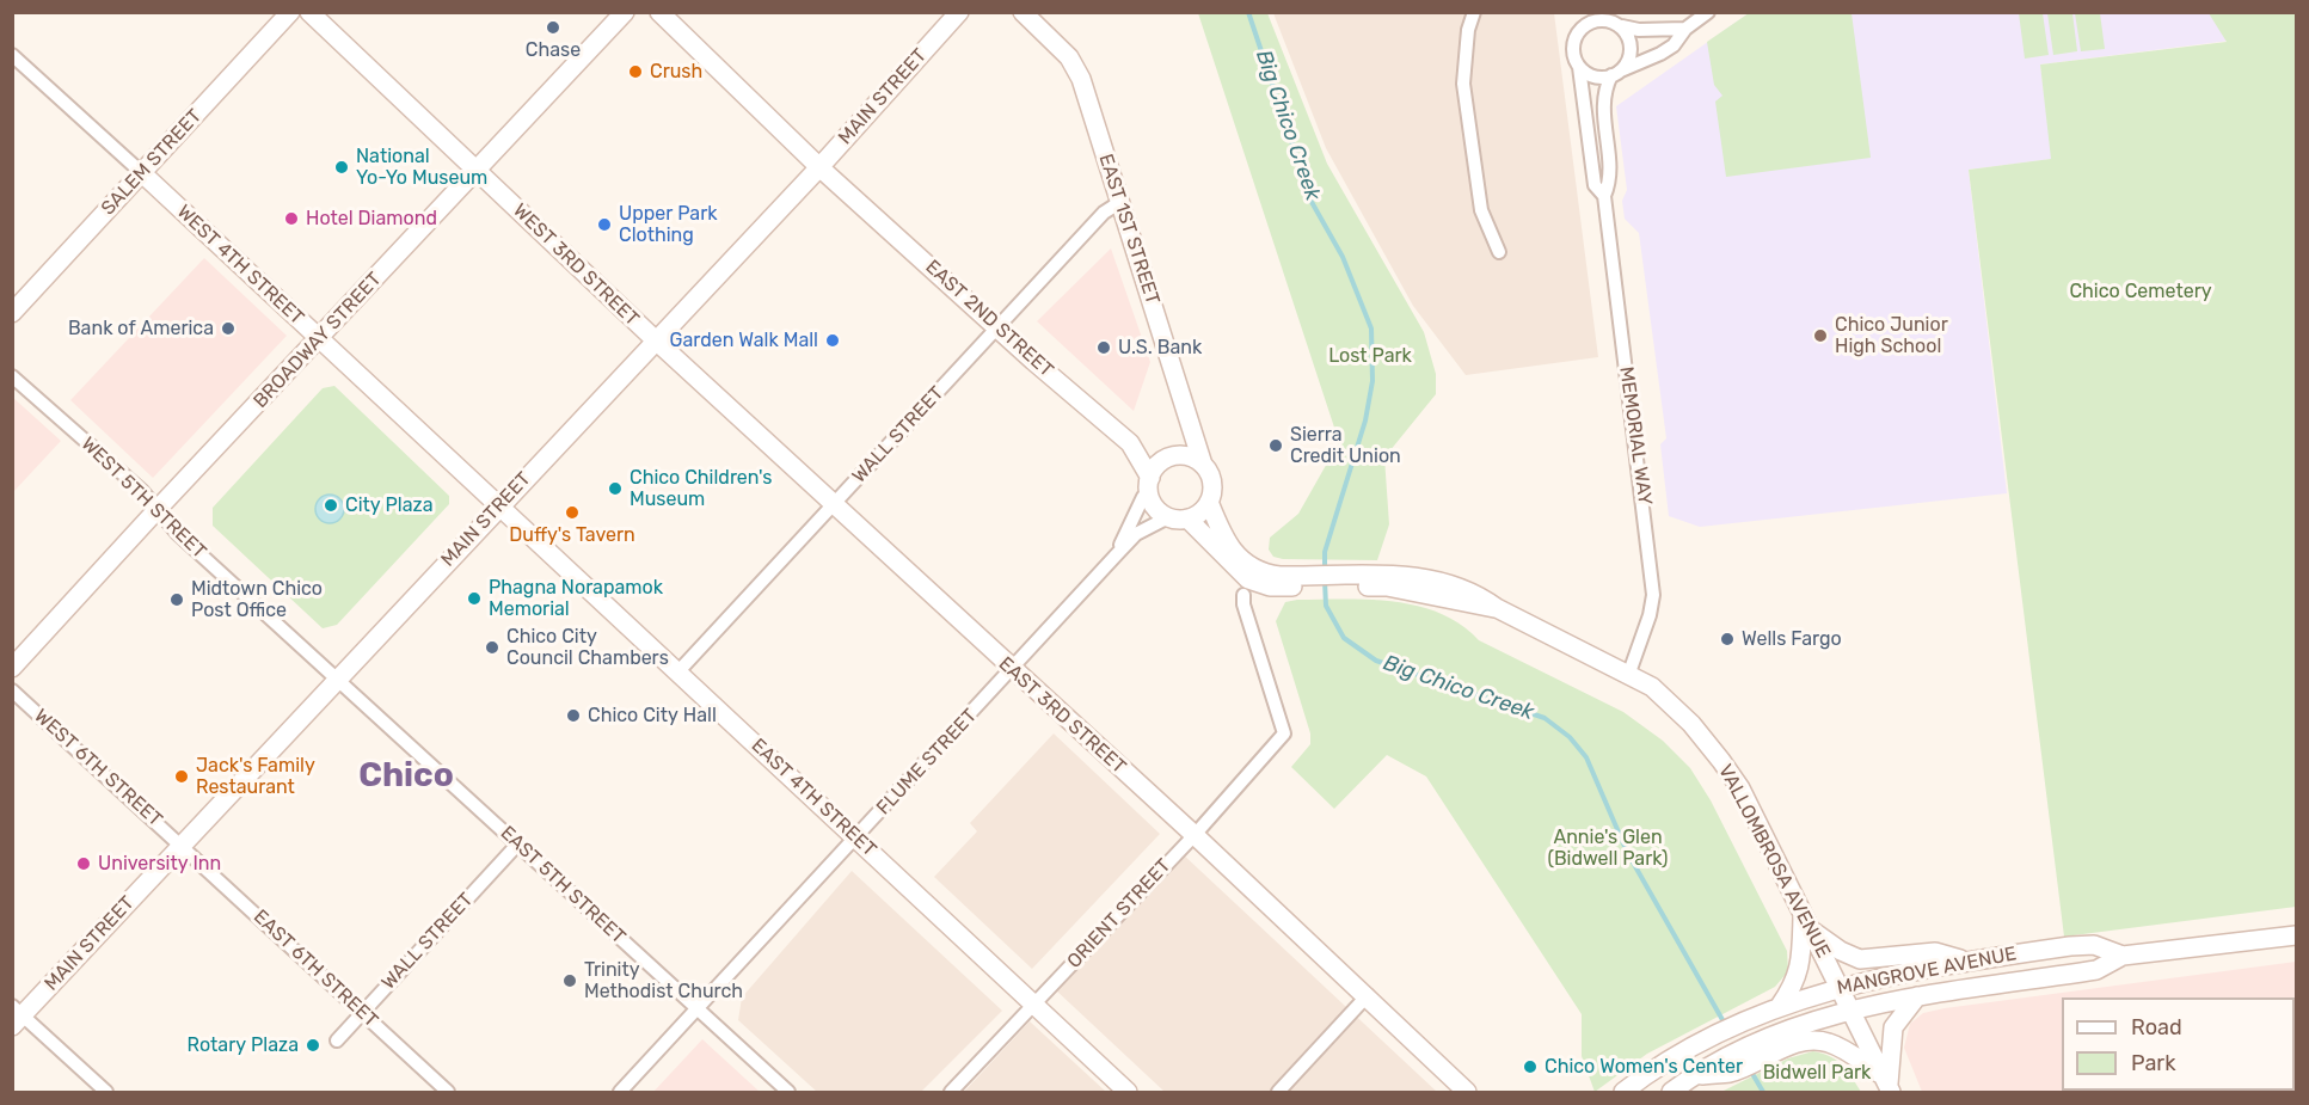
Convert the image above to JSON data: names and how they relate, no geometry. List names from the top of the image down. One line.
{"streets":{"street":["MAIN STREET","SALEM STREET","EAST 1ST STREET","WEST 4TH STREET","WEST 3RD STREET","EAST 2ND STREET","BROADWAY STREET","WALL STREET","MEMORIAL WAY","WEST 5TH STREET","EAST 3RD STREET","FLUME STREET","WEST 6TH STREET","EAST 4TH STREET","VALLOMBROSA AVENUE","EAST 5TH STREET","ORIENT STREET","EAST 6TH STREET","MANGROVE AVENUE"]},"crossings":[["MAIN STREET","WEST 4TH STREET"],["MAIN STREET","WEST 3RD STREET"],["MAIN STREET","EAST 2ND STREET"],["MAIN STREET","WEST 5TH STREET"],["MAIN STREET","EAST 3RD STREET"],["MAIN STREET","WEST 6TH STREET"],["MAIN STREET","EAST 4TH STREET"],["MAIN STREET","EAST 5TH STREET"],["MAIN STREET","EAST 6TH STREET"],["SALEM STREET","WEST 4TH STREET"],["EAST 1ST STREET","EAST 2ND STREET"],["EAST 1ST STREET","WALL STREET"],["EAST 1ST STREET","FLUME STREET"],["EAST 1ST STREET","VALLOMBROSA AVENUE"],["WEST 4TH STREET","BROADWAY STREET"],["WEST 4TH STREET","EAST 4TH STREET"],["WEST 3RD STREET","BROADWAY STREET"],["WEST 3RD STREET","EAST 3RD STREET"],["EAST 2ND STREET","WALL STREET"],["EAST 2ND STREET","FLUME STREET"],["EAST 2ND STREET","VALLOMBROSA AVENUE"],["BROADWAY STREET","WEST 5TH STREET"],["WALL STREET","EAST 3RD STREET"],["WALL STREET","EAST 4TH STREET"],["WALL STREET","EAST 5TH STREET"],["WALL STREET","EAST 6TH STREET"],["MEMORIAL WAY","VALLOMBROSA AVENUE"],["WEST 5TH STREET","EAST 5TH STREET"],["EAST 3RD STREET","FLUME STREET"],["EAST 3RD STREET","ORIENT STREET"],["FLUME STREET","EAST 4TH STREET"],["FLUME STREET","VALLOMBROSA AVENUE"],["FLUME STREET","EAST 5TH STREET"],["WEST 6TH STREET","EAST 6TH STREET"],["EAST 4TH STREET","ORIENT STREET"],["VALLOMBROSA AVENUE","MANGROVE AVENUE"]],"districts":["Chico"],"water":["Big Chico Creek"],"parks":["Chico Cemetery","Lost Park","Annie's Glen (Bidwell Park)","Bidwell Park"],"places":["Chase","Crush","National Yo-Yo Museum","Hotel Diamond","Upper Park Clothing","Bank of America","Chico Junior High School","Garden Walk Mall","U.S. Bank","Sierra Credit Union","Chico Children's Museum","City Plaza","Duffy's Tavern","Phagna Norapamok Memorial","Midtown Chico Post Office","Wells Fargo","Chico City Council Chambers","Chico City Hall","Jack's Family Restaurant","University Inn","Trinity Methodist Church","Rotary Plaza","Chico Women's Center"],"legend":["Road","Park"]}
